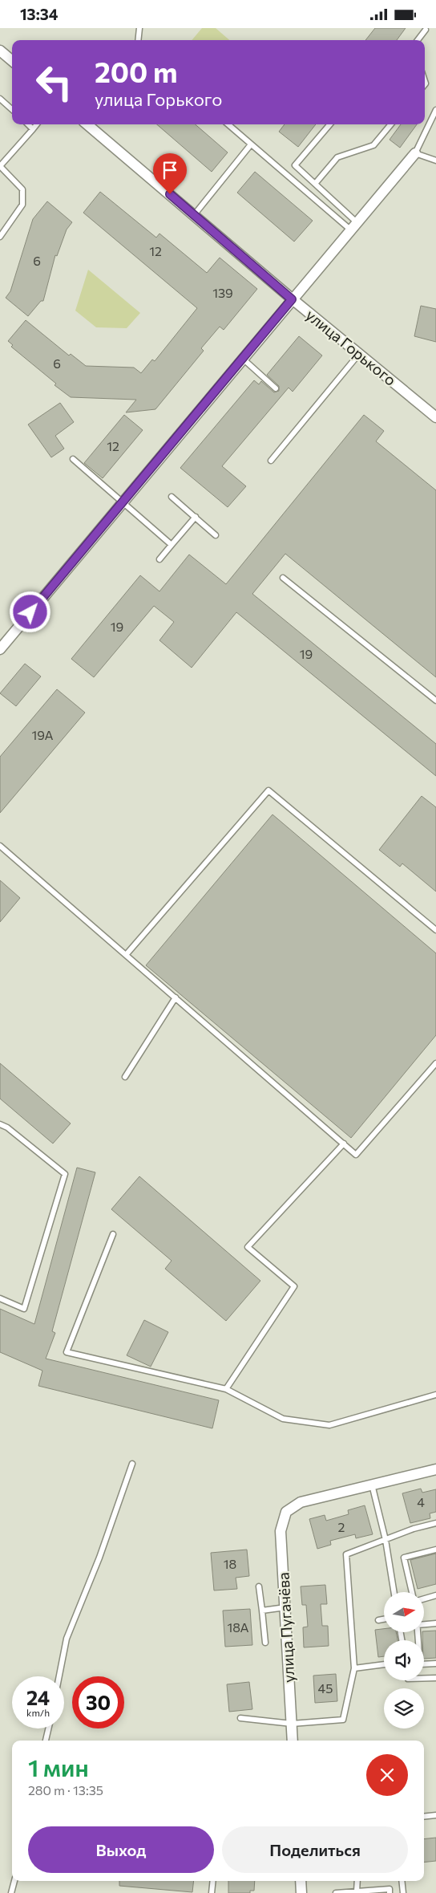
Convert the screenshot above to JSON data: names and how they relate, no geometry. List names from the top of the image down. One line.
{"streets":{"street":["улица Горького","улица Пугачёва"]},"house_numbers":["12","6","139","6","12","19","19","19А","4","2","18","18А","45"],"north":"right","page":{"status":"13:34","turn":["200 m","улица Горького"],"speed":"24 km/h","limit":"30","heading":["1 мин","280 m · 13:35"],"buttons":["Выход","Поделиться"]}}
